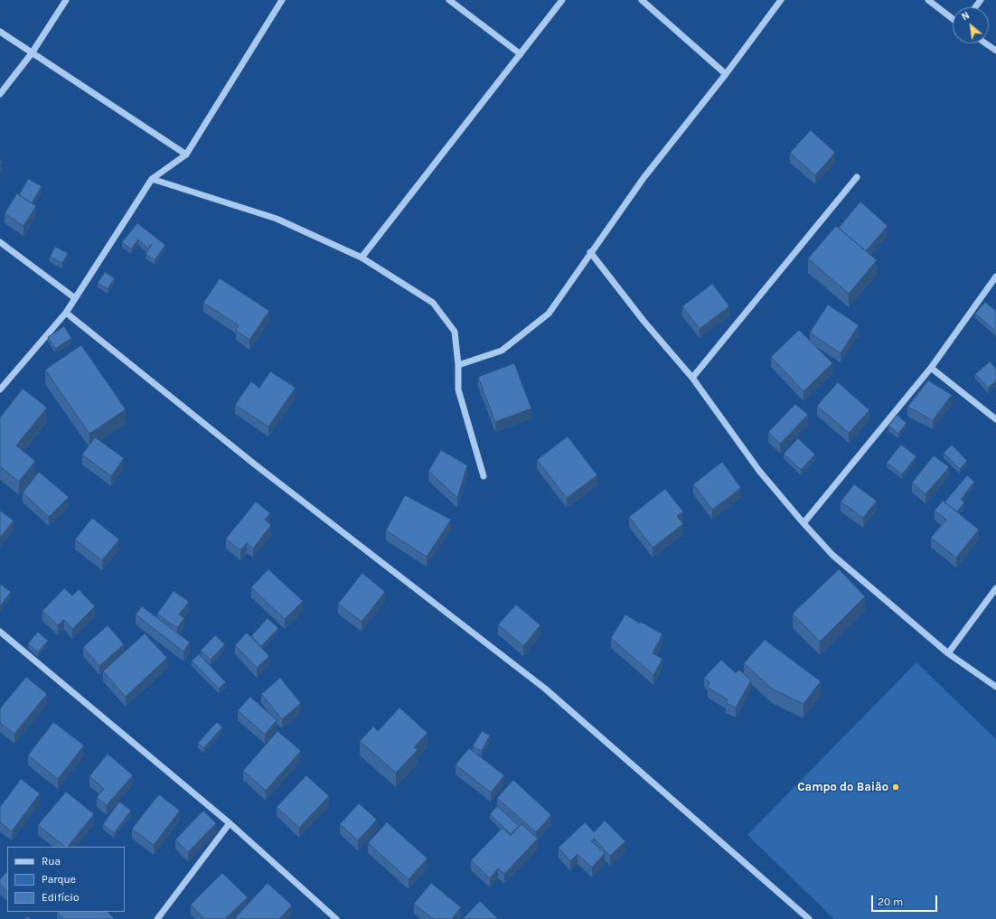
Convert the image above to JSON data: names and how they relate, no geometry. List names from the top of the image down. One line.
{"places":["Campo do Baião"],"legend":["Rua","Parque","Edifício"],"scale_bar":"20 m","north":"top left"}
